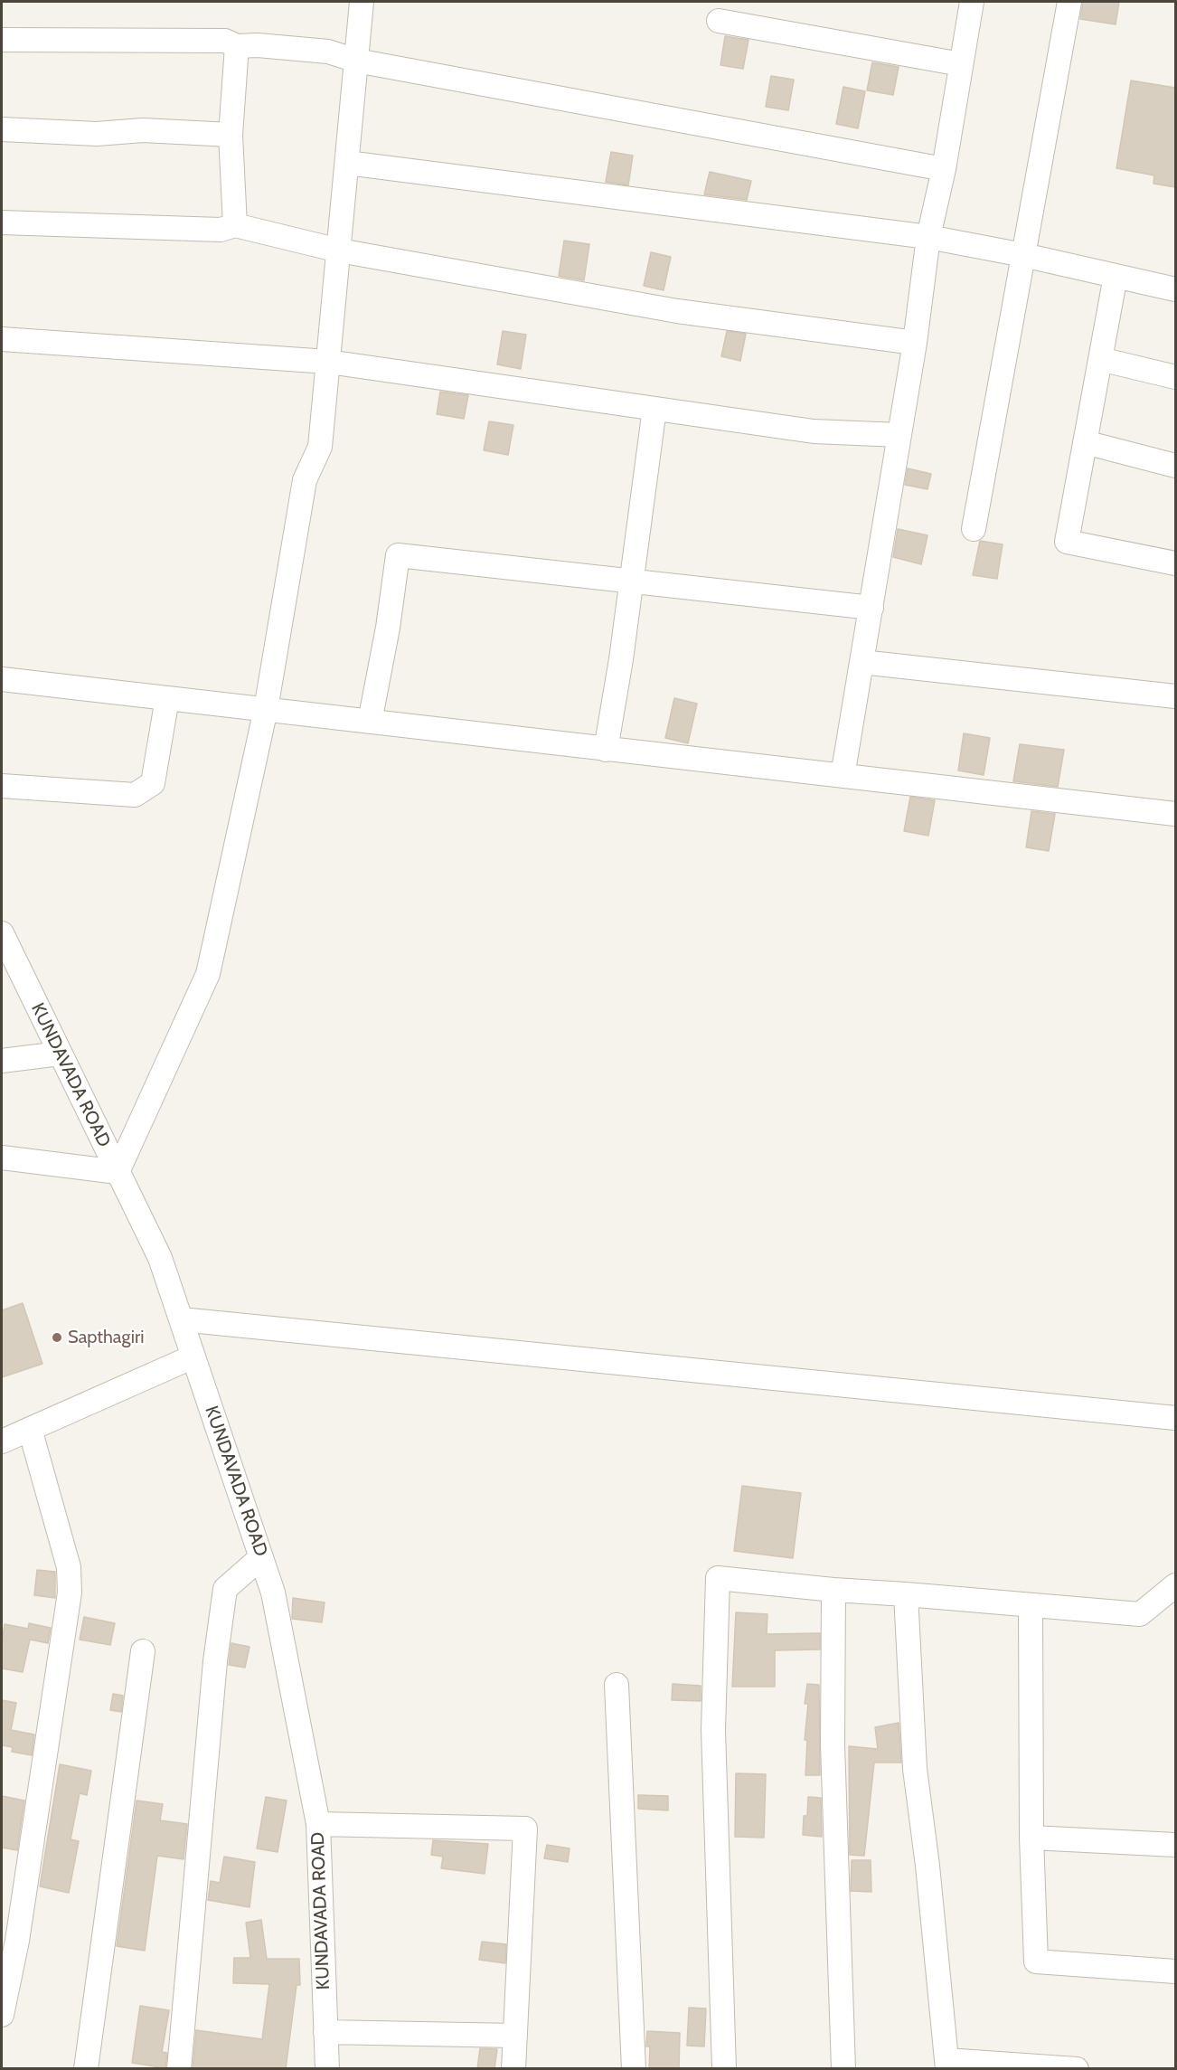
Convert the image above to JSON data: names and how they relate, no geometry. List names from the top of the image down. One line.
{"streets":{"street":["KUNDAVADA ROAD"]},"places":["Sapthagiri"]}
